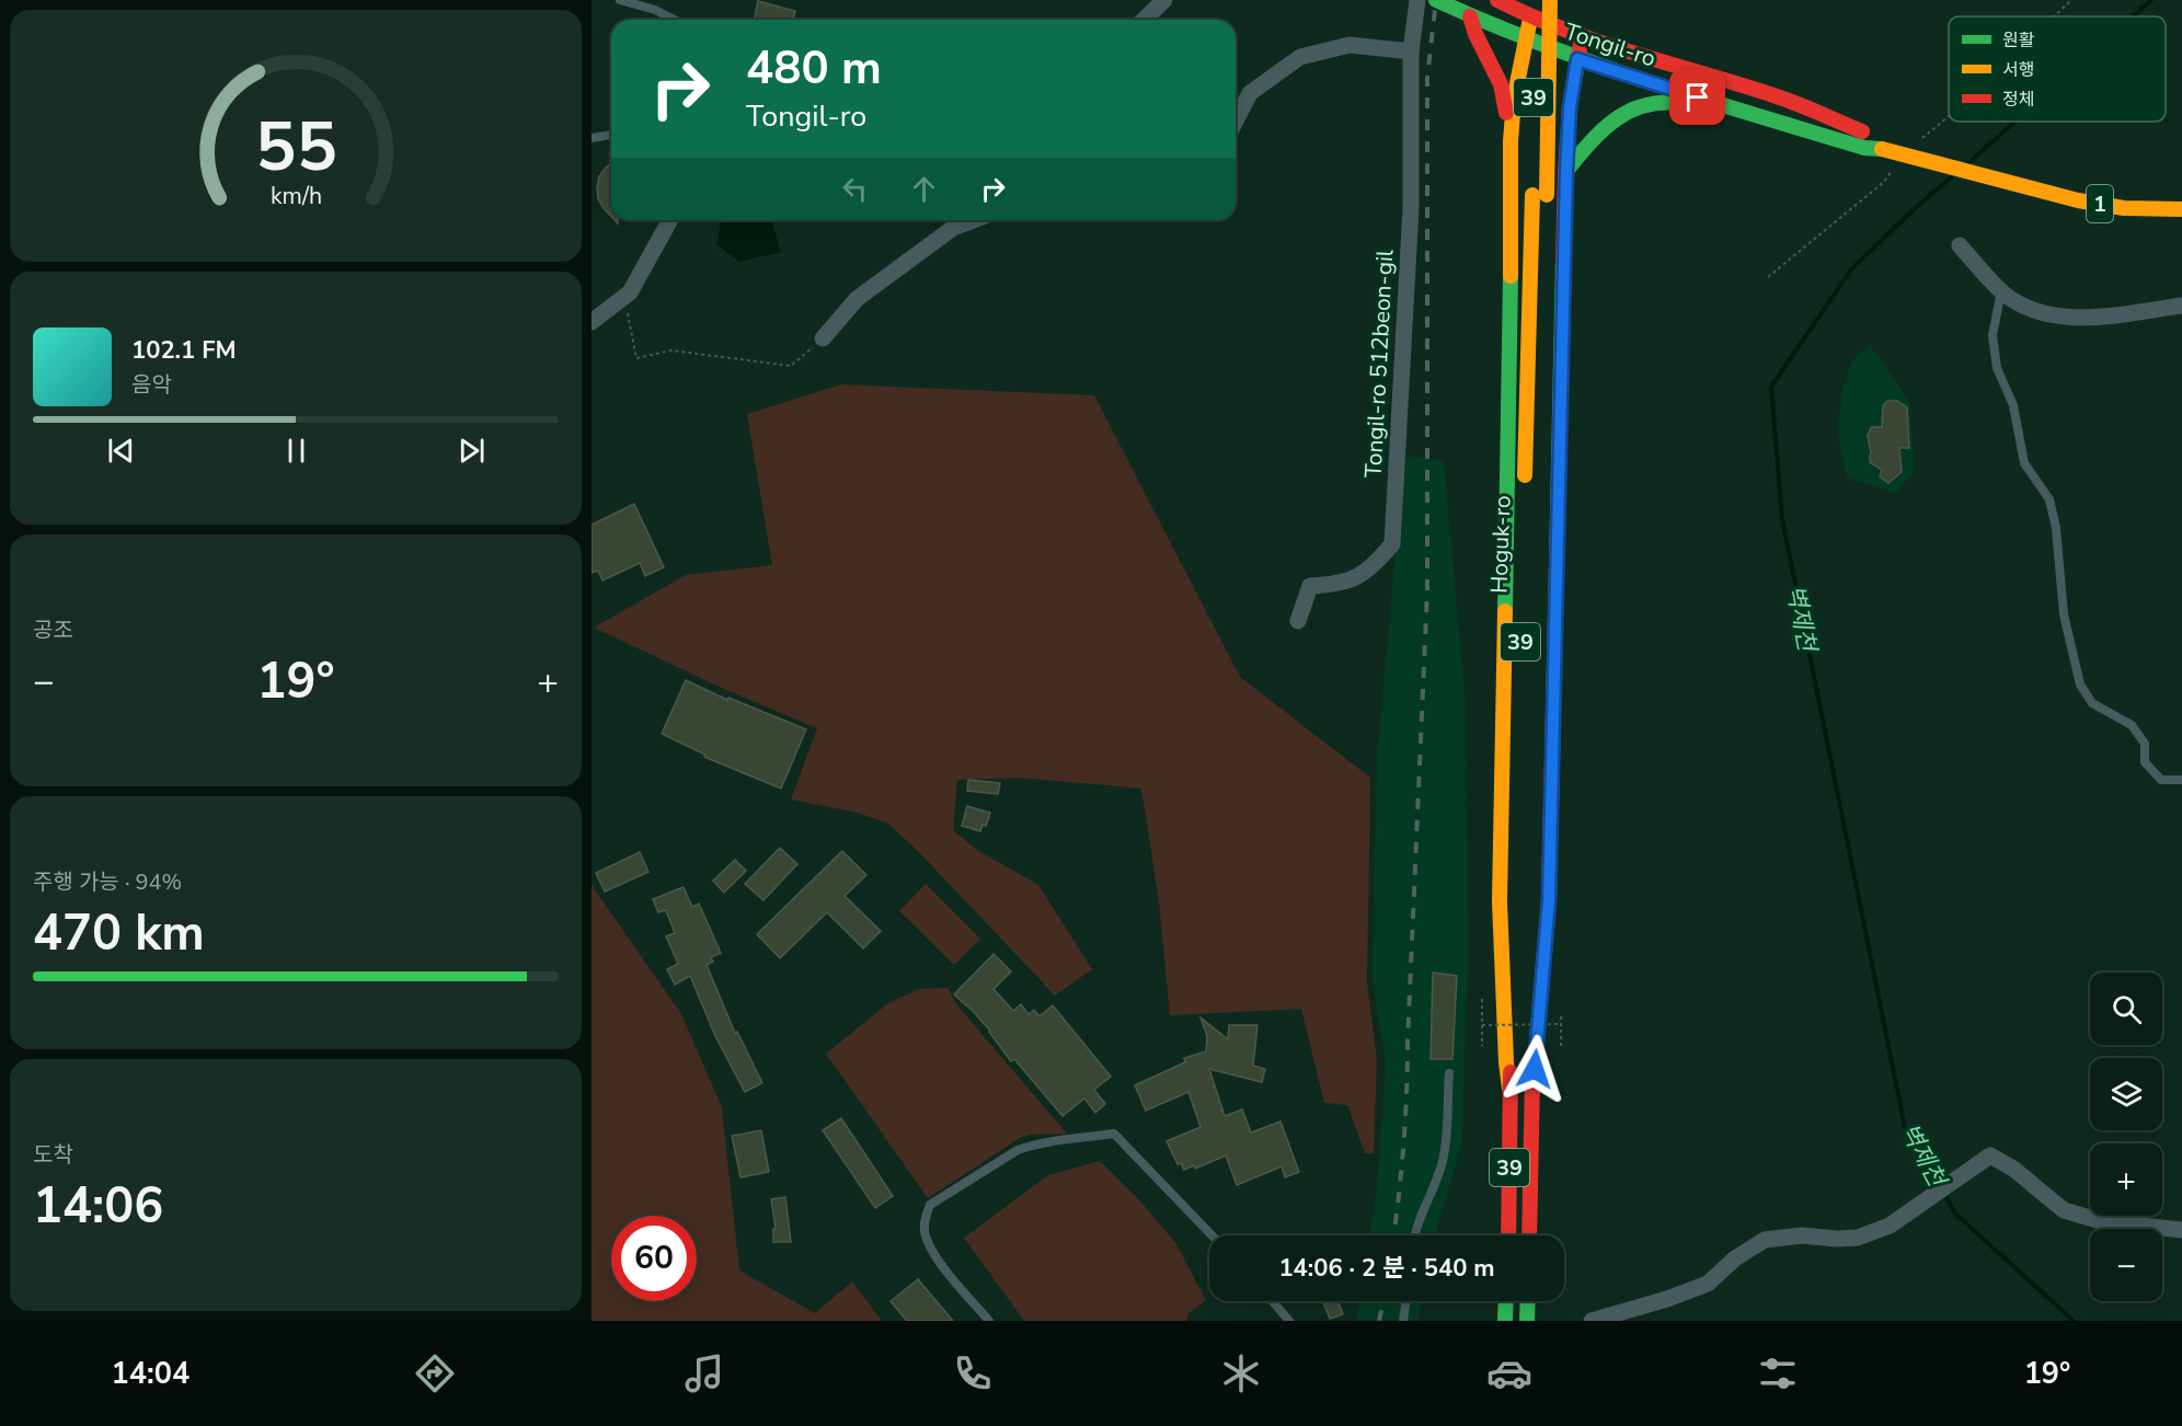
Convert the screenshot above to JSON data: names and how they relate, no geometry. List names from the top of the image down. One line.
{"streets":{"main road":["Tongil-ro","39","1","Hoguk-ro"],"street":["Tongil-ro 512beon-gil"]},"water":["벽제천"],"legend":["원활","서행","정체"],"page":{"turn":["480 m","Tongil-ro"],"song":["102.1 FM","음악"],"tile":["공조",["주행 가능 · 94%","470 km"],["도착","14:06"]],"heat":["−","19°","+"],"map_buttons":["+","−"],"limit":"60","trip":"14:06 · 2 분 · 540 m","tabs":["14:04","19°"],"gauge":["55","km/h"]}}
